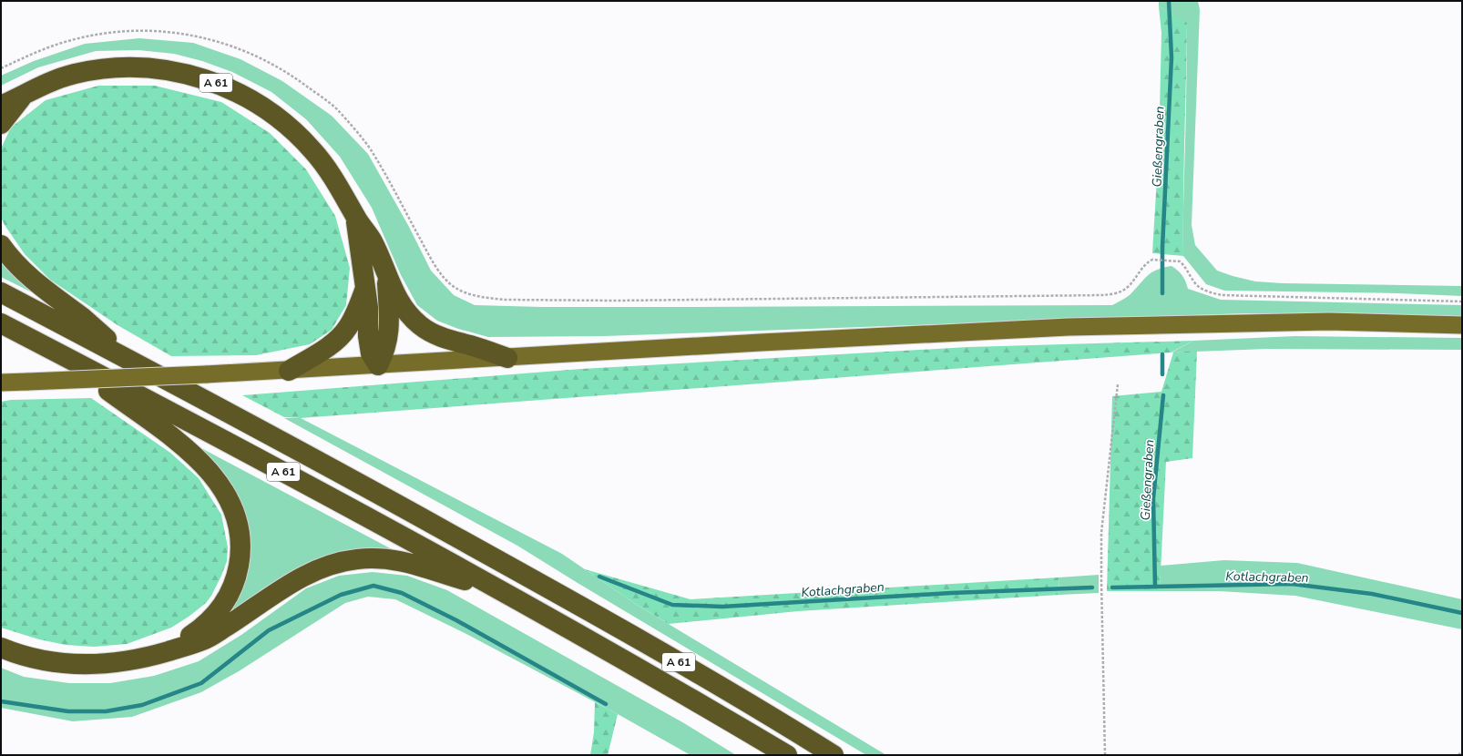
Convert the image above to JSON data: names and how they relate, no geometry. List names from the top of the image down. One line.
{"streets":{"highway":["A 61"]},"water":["Gießengraben","Kotlachgraben"]}
